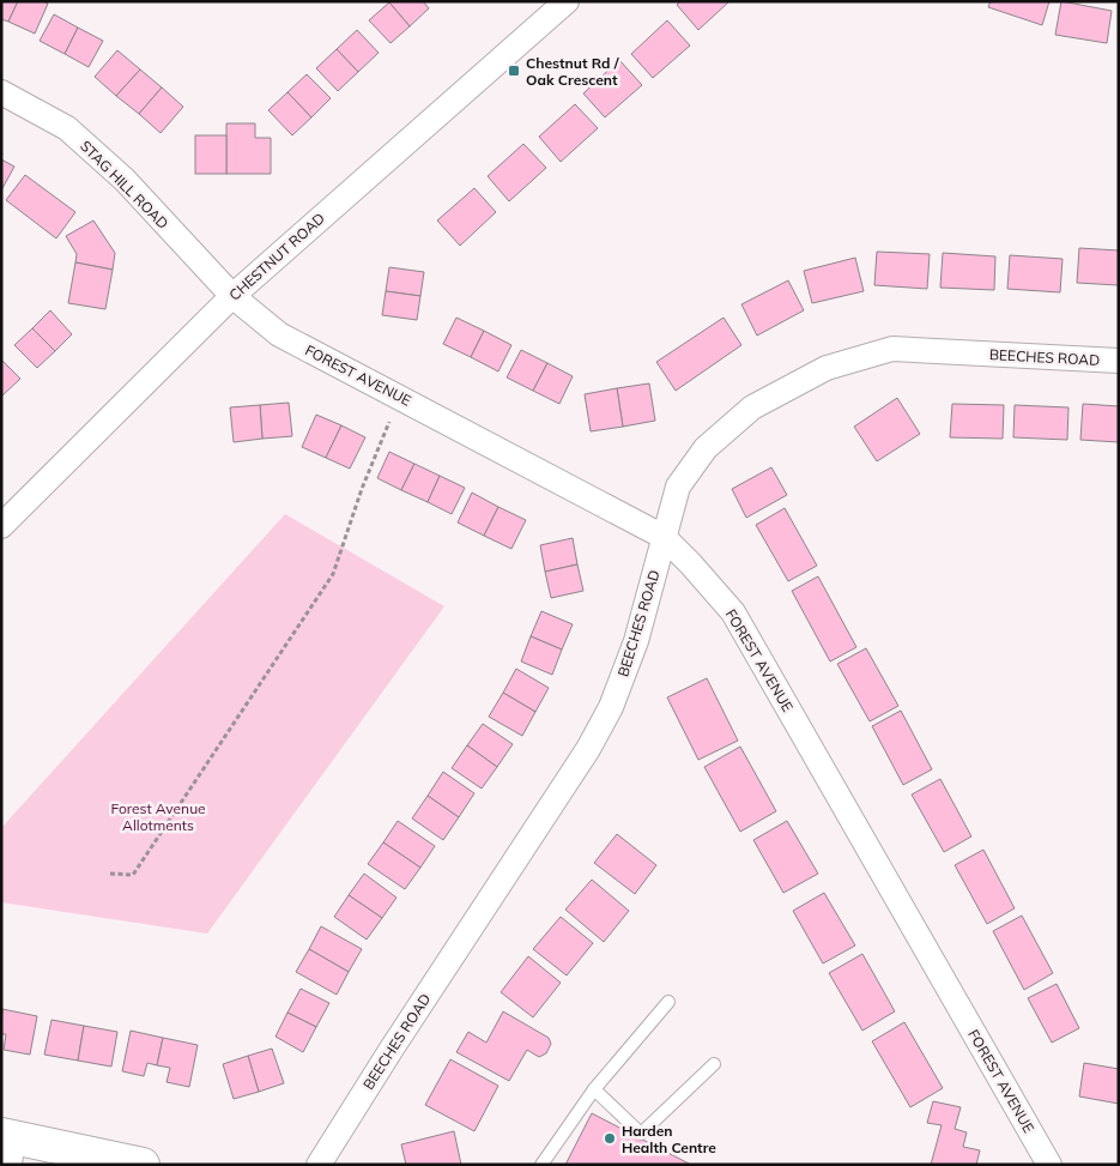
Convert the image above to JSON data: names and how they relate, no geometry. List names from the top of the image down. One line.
{"streets":{"street":["STAG HILL ROAD","CHESTNUT ROAD","BEECHES ROAD","FOREST AVENUE"]},"crossings":[["STAG HILL ROAD","CHESTNUT ROAD"],["STAG HILL ROAD","FOREST AVENUE"],["CHESTNUT ROAD","FOREST AVENUE"],["BEECHES ROAD","FOREST AVENUE"]],"parks":["Forest Avenue Allotments"],"places":{"transit":["Chestnut Rd / Oak Crescent"],"other":["Harden Health Centre"]}}
